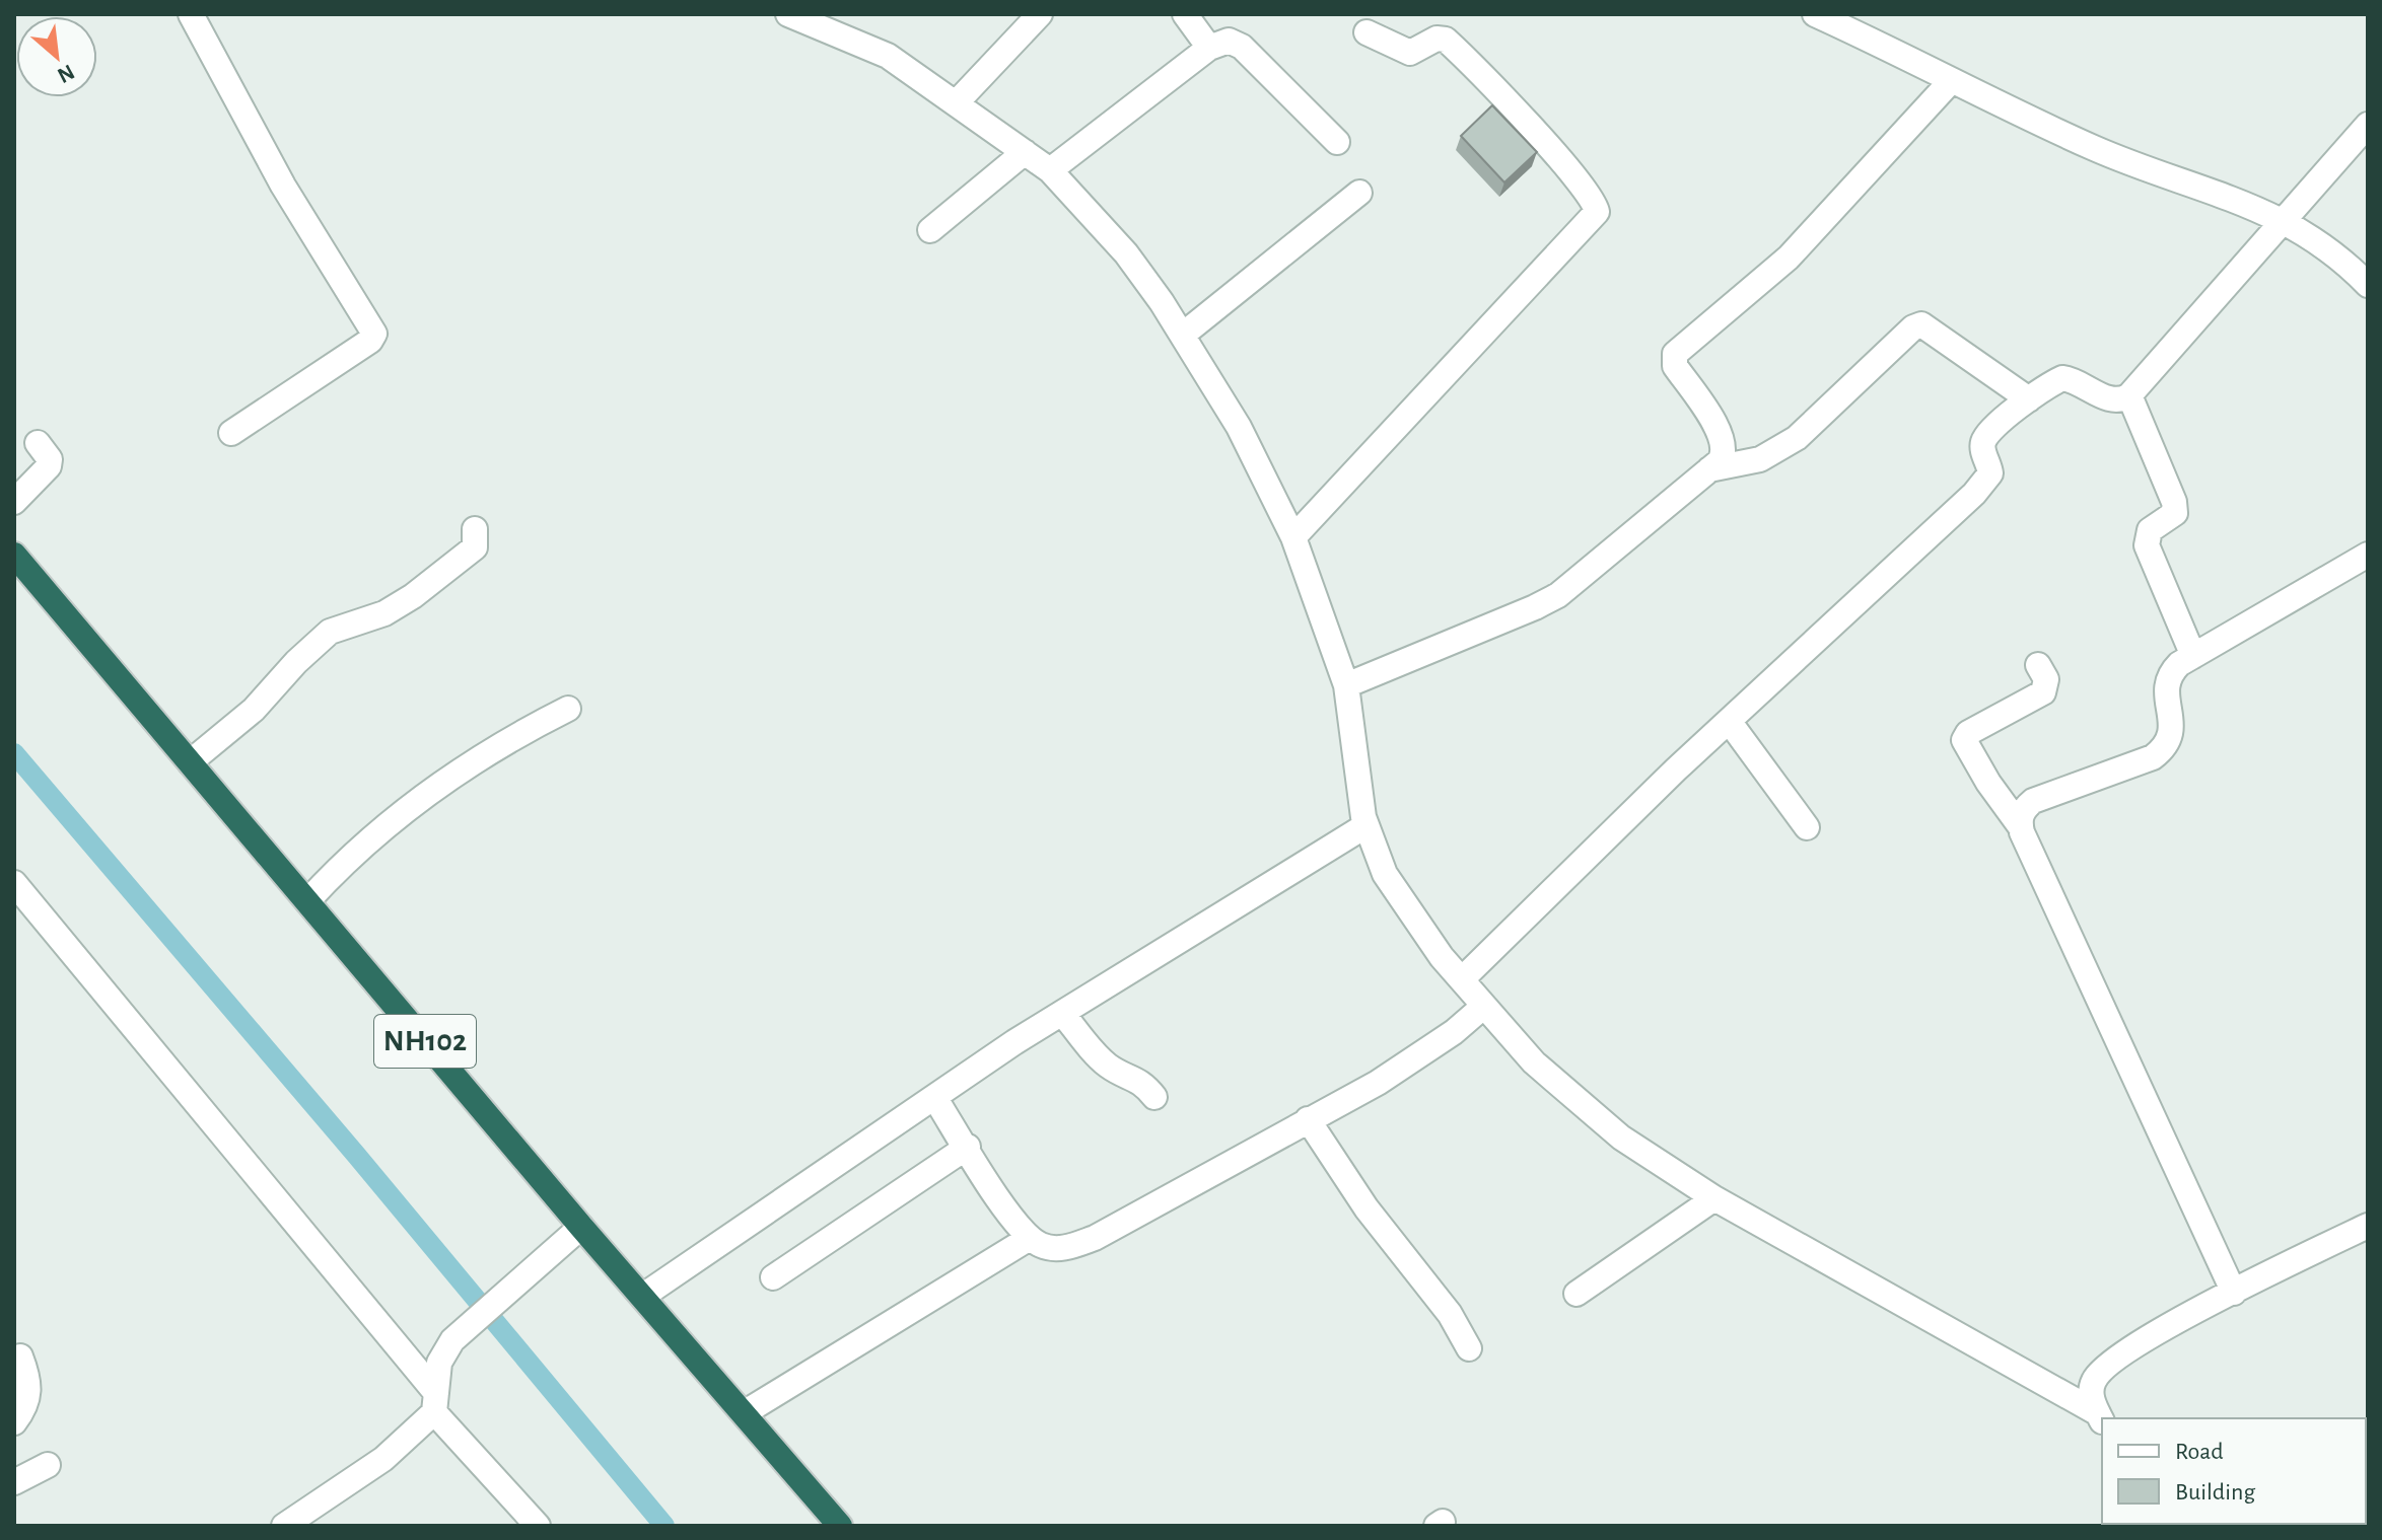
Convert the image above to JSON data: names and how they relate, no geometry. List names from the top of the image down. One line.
{"streets":{"highway":["NH102"]},"legend":["Road","Building"],"north":"bottom right"}
